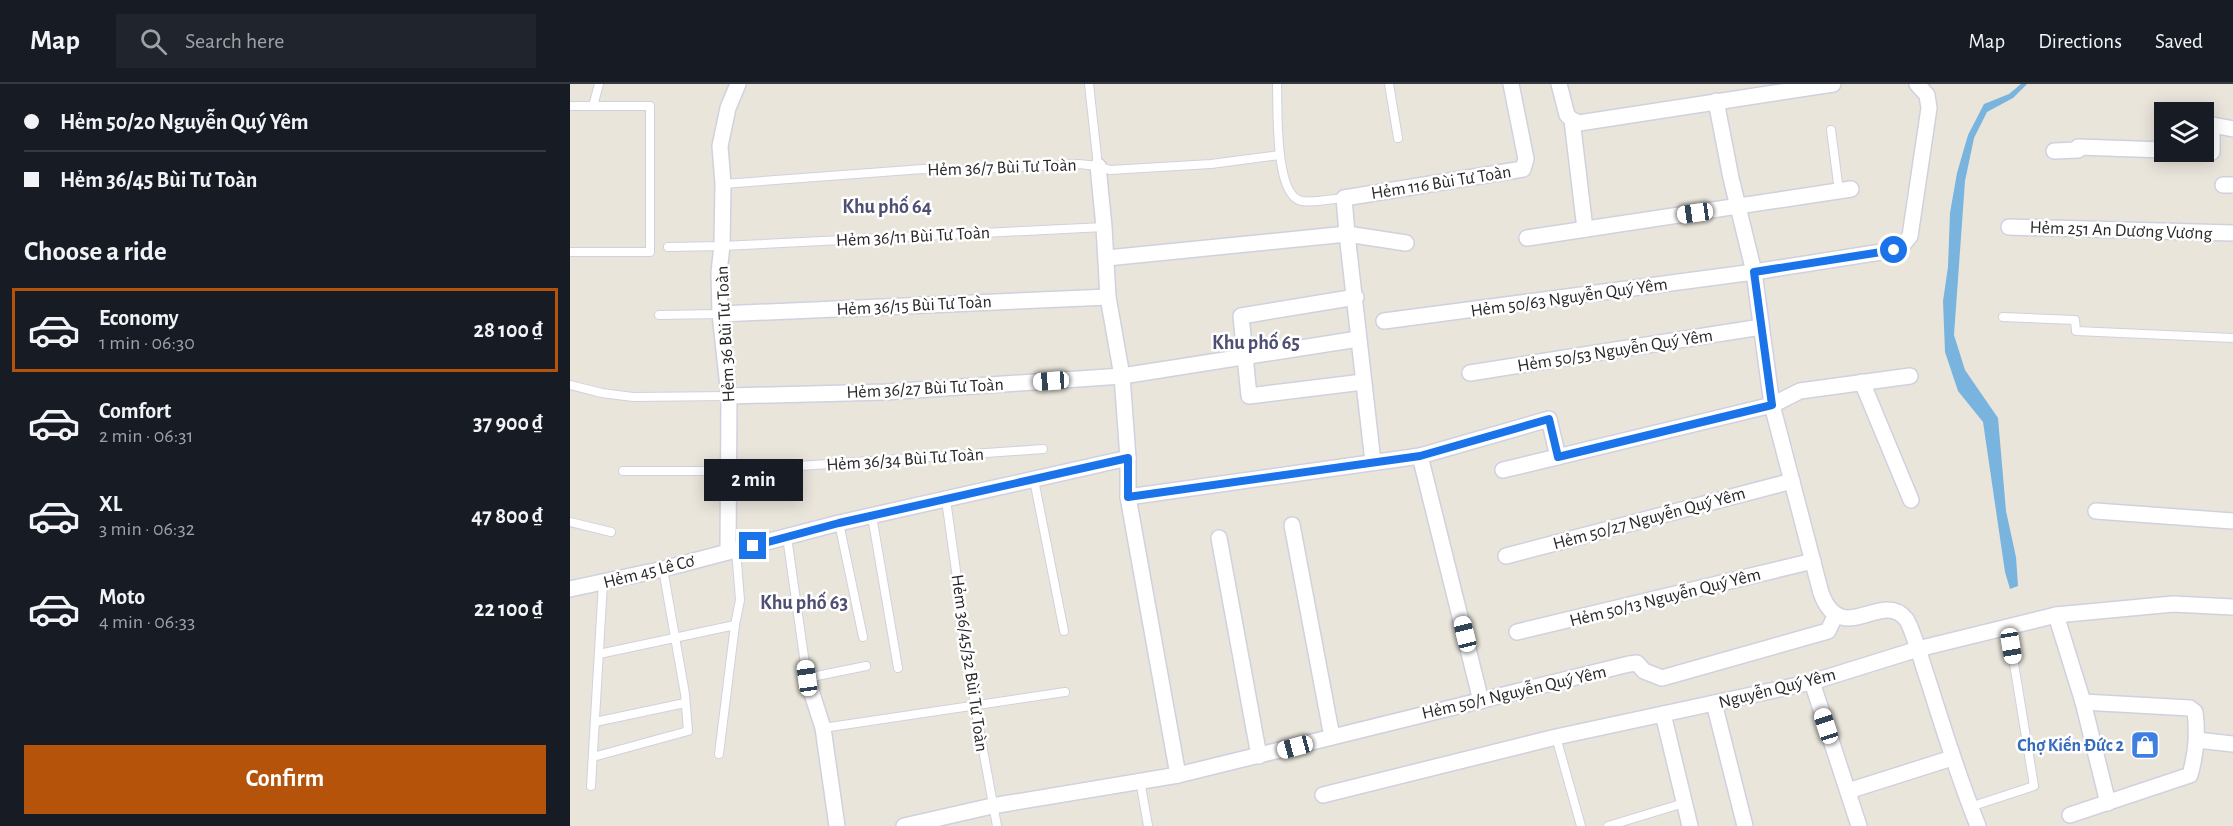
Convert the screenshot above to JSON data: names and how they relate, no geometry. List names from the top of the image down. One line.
{"streets":{"street":["Hẻm 116 Bùi Tư Toàn","Hẻm 251 An Dương Vương","Hẻm 50/63 Nguyễn Quý Yêm","Hẻm 36/15 Bùi Tư Toàn","Hẻm 36 Bùi Tư Toàn","Hẻm 50/53 Nguyễn Quý Yêm","Hẻm 36/27 Bùi Tư Toàn","Hẻm 50/27 Nguyễn Quý Yêm","Hẻm 45 Lê Cơ","Hẻm 50/13 Nguyễn Quý Yêm","Nguyễn Quý Yêm","Hẻm 50/1 Nguyễn Quý Yêm"],"lane":["Hẻm 36/7 Bùi Tư Toàn","Hẻm 36/11 Bùi Tư Toàn","Hẻm 36/34 Bùi Tư Toàn","Hẻm 36/45/32 Bùi Tư Toàn"]},"crossings":[["Hẻm 36/7 Bùi Tư Toàn","Hẻm 36 Bùi Tư Toàn"],["Hẻm 36/11 Bùi Tư Toàn","Hẻm 36 Bùi Tư Toàn"],["Hẻm 36/15 Bùi Tư Toàn","Hẻm 36 Bùi Tư Toàn"],["Hẻm 36 Bùi Tư Toàn","Hẻm 36/27 Bùi Tư Toàn"],["Hẻm 36 Bùi Tư Toàn","Hẻm 36/34 Bùi Tư Toàn"],["Hẻm 36 Bùi Tư Toàn","Hẻm 45 Lê Cơ"],["Hẻm 45 Lê Cơ","Hẻm 36/45/32 Bùi Tư Toàn"],["Hẻm 36/45/32 Bùi Tư Toàn","Hẻm 50/1 Nguyễn Quý Yêm"]],"districts":["Khu phố 64","Khu phố 65","Khu phố 63"],"places":{"shop":["Chợ Kiến Đức 2"]},"page":{"header":"Map","search":"Search here","nav":["Map","Directions","Saved"],"banner":["Hẻm 50/20 Nguyễn Quý Yêm","Hẻm 36/45 Bùi Tư Toàn"],"heading":"Choose a ride","list":[{"name":"Economy","note":"1 min · 06:30","value":"28 100 ₫"},{"name":"Comfort","note":"2 min · 06:31","value":"37 900 ₫"},{"name":"XL","note":"3 min · 06:32","value":"47 800 ₫"},{"name":"Moto","note":"4 min · 06:33","value":"22 100 ₫"}],"bubble":"2 min","buttons":"Confirm"}}
